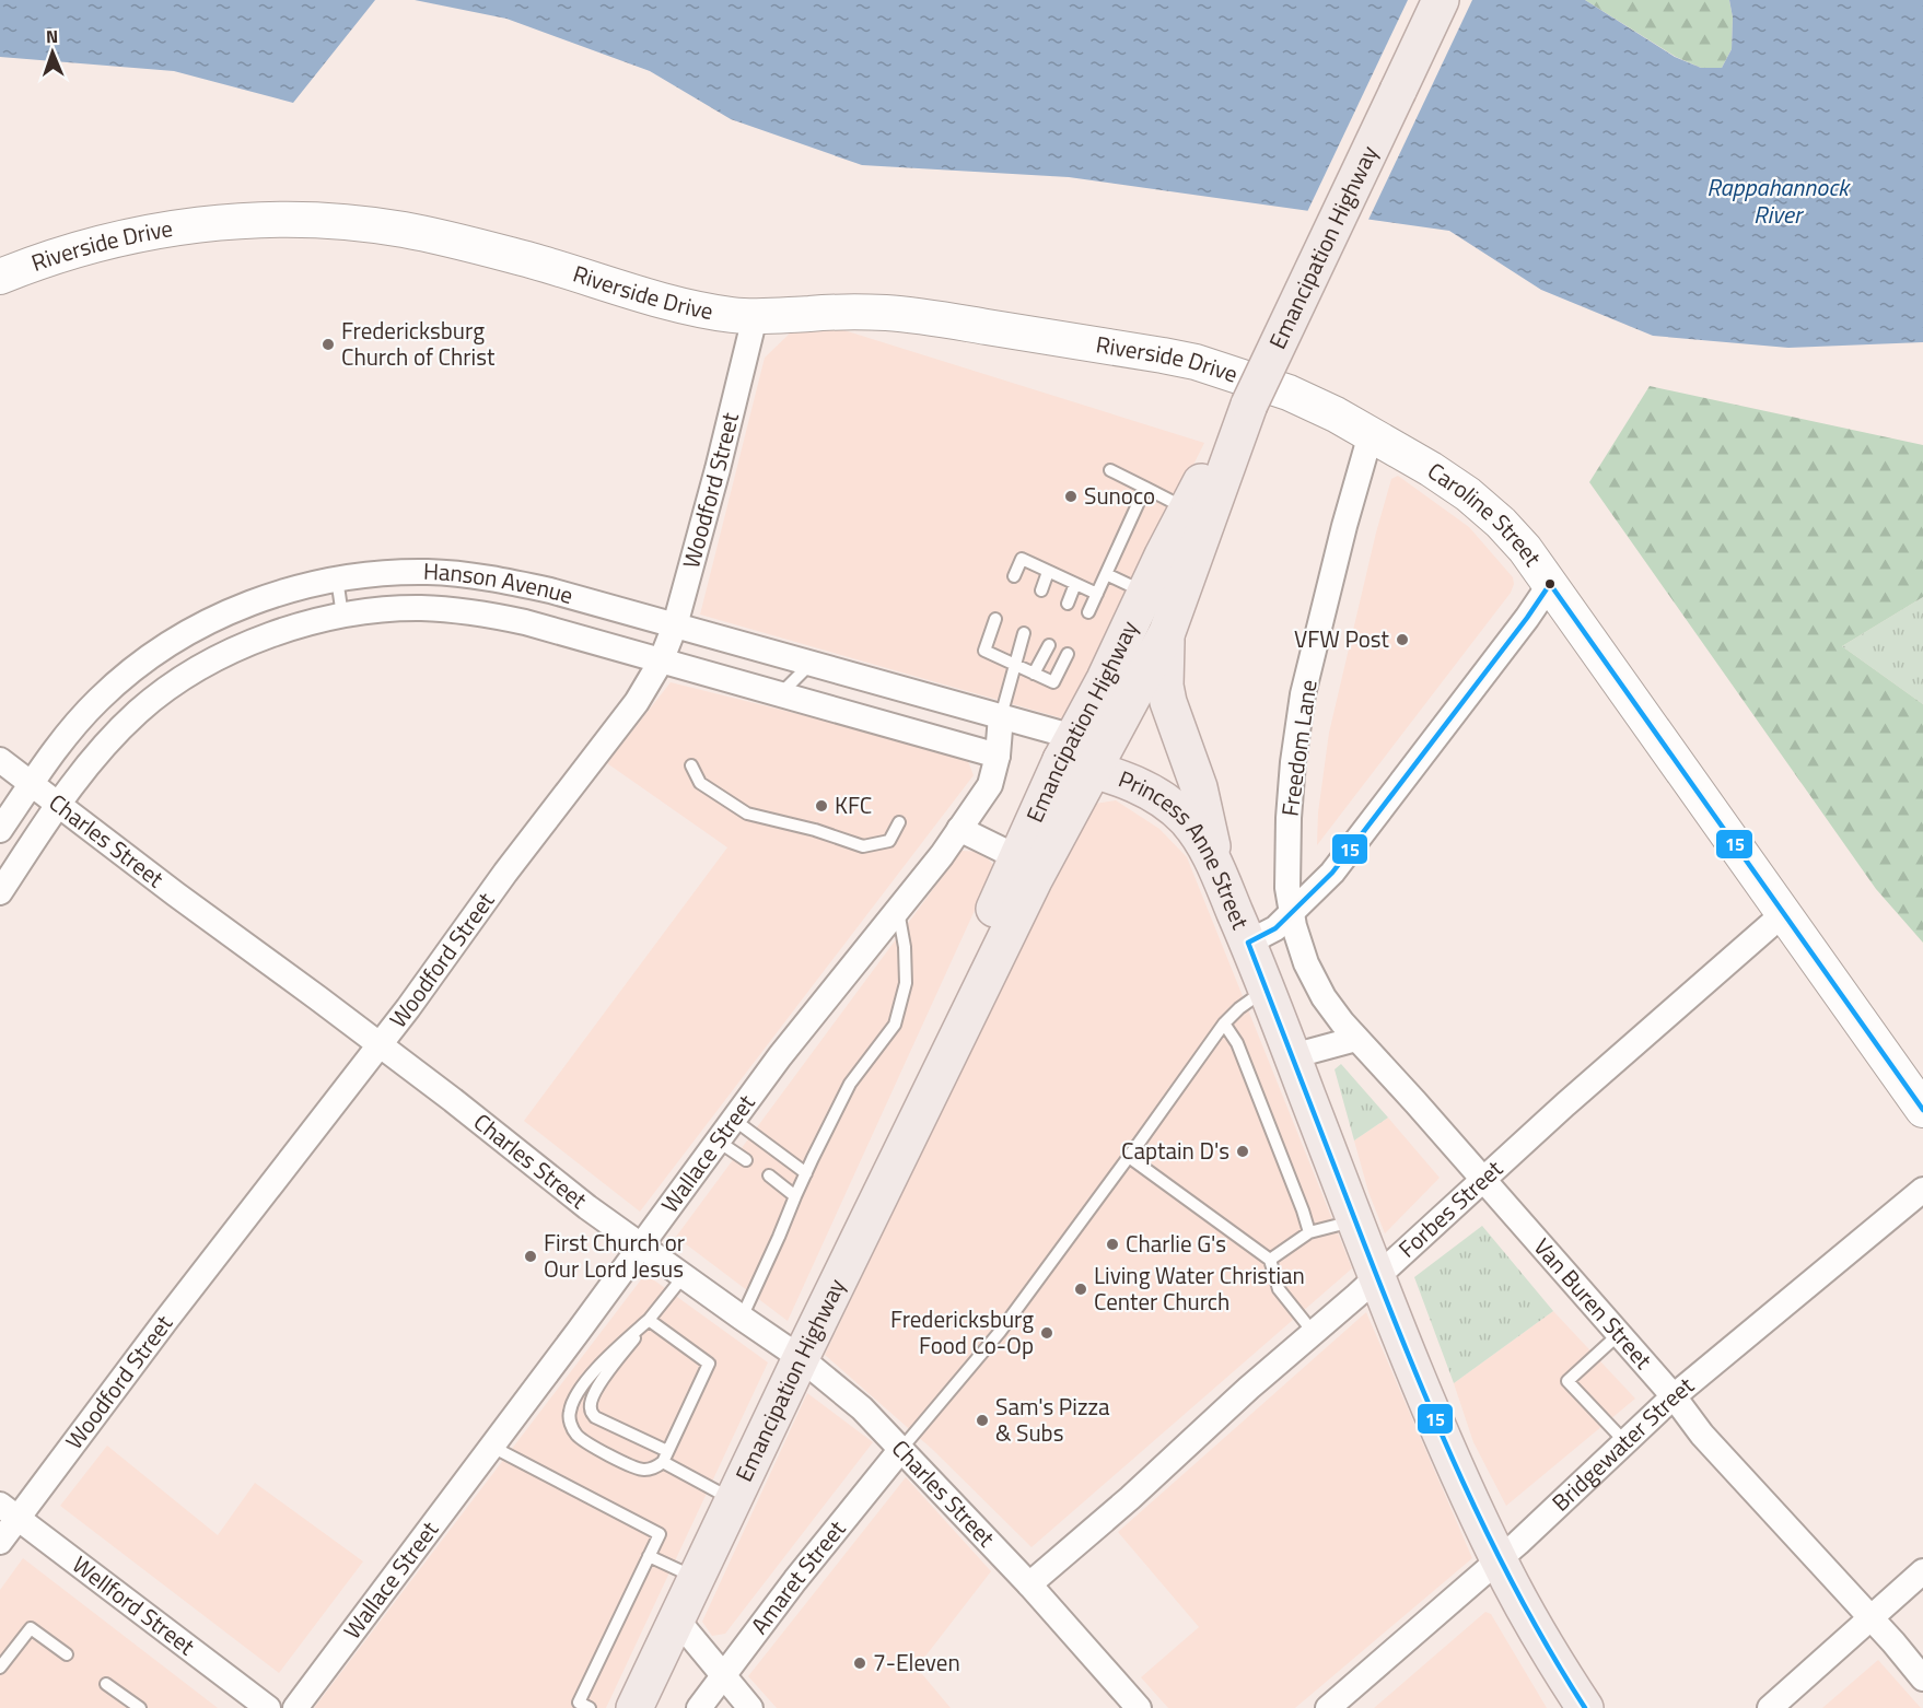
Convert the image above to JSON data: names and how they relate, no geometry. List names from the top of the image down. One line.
{"streets":{"main road":["Emancipation Highway","Princess Anne Street"],"street":["Riverside Drive","Woodford Street","Caroline Street","Hanson Avenue","Freedom Lane","Charles Street","Wallace Street","Forbes Street","Van Buren Street","Bridgewater Street","Amaret Street","Wellford Street"]},"crossings":[["Riverside Drive","Woodford Street"],["Riverside Drive","Caroline Street"],["Emancipation Highway","Hanson Avenue"],["Emancipation Highway","Charles Street"],["Emancipation Highway","Princess Anne Street"],["Woodford Street","Hanson Avenue"],["Woodford Street","Charles Street"],["Woodford Street","Wellford Street"],["Caroline Street","Freedom Lane"],["Caroline Street","Forbes Street"],["Hanson Avenue","Charles Street"],["Hanson Avenue","Princess Anne Street"],["Hanson Avenue","Wallace Street"],["Freedom Lane","Van Buren Street"],["Charles Street","Wallace Street"],["Charles Street","Forbes Street"],["Charles Street","Amaret Street"],["Princess Anne Street","Forbes Street"],["Princess Anne Street","Bridgewater Street"],["Forbes Street","Van Buren Street"],["Van Buren Street","Bridgewater Street"]],"water":["Rappahannock River"],"places":["Fredericksburg Church of Christ","Sunoco","VFW Post","KFC","Captain D's","Charlie G's","First Church or Our Lord Jesus","Living Water Christian Center Church","Fredericksburg Food Co-Op","Sam's Pizza & Subs","7-Eleven"],"lines":["transit line 15"],"north":"top"}
